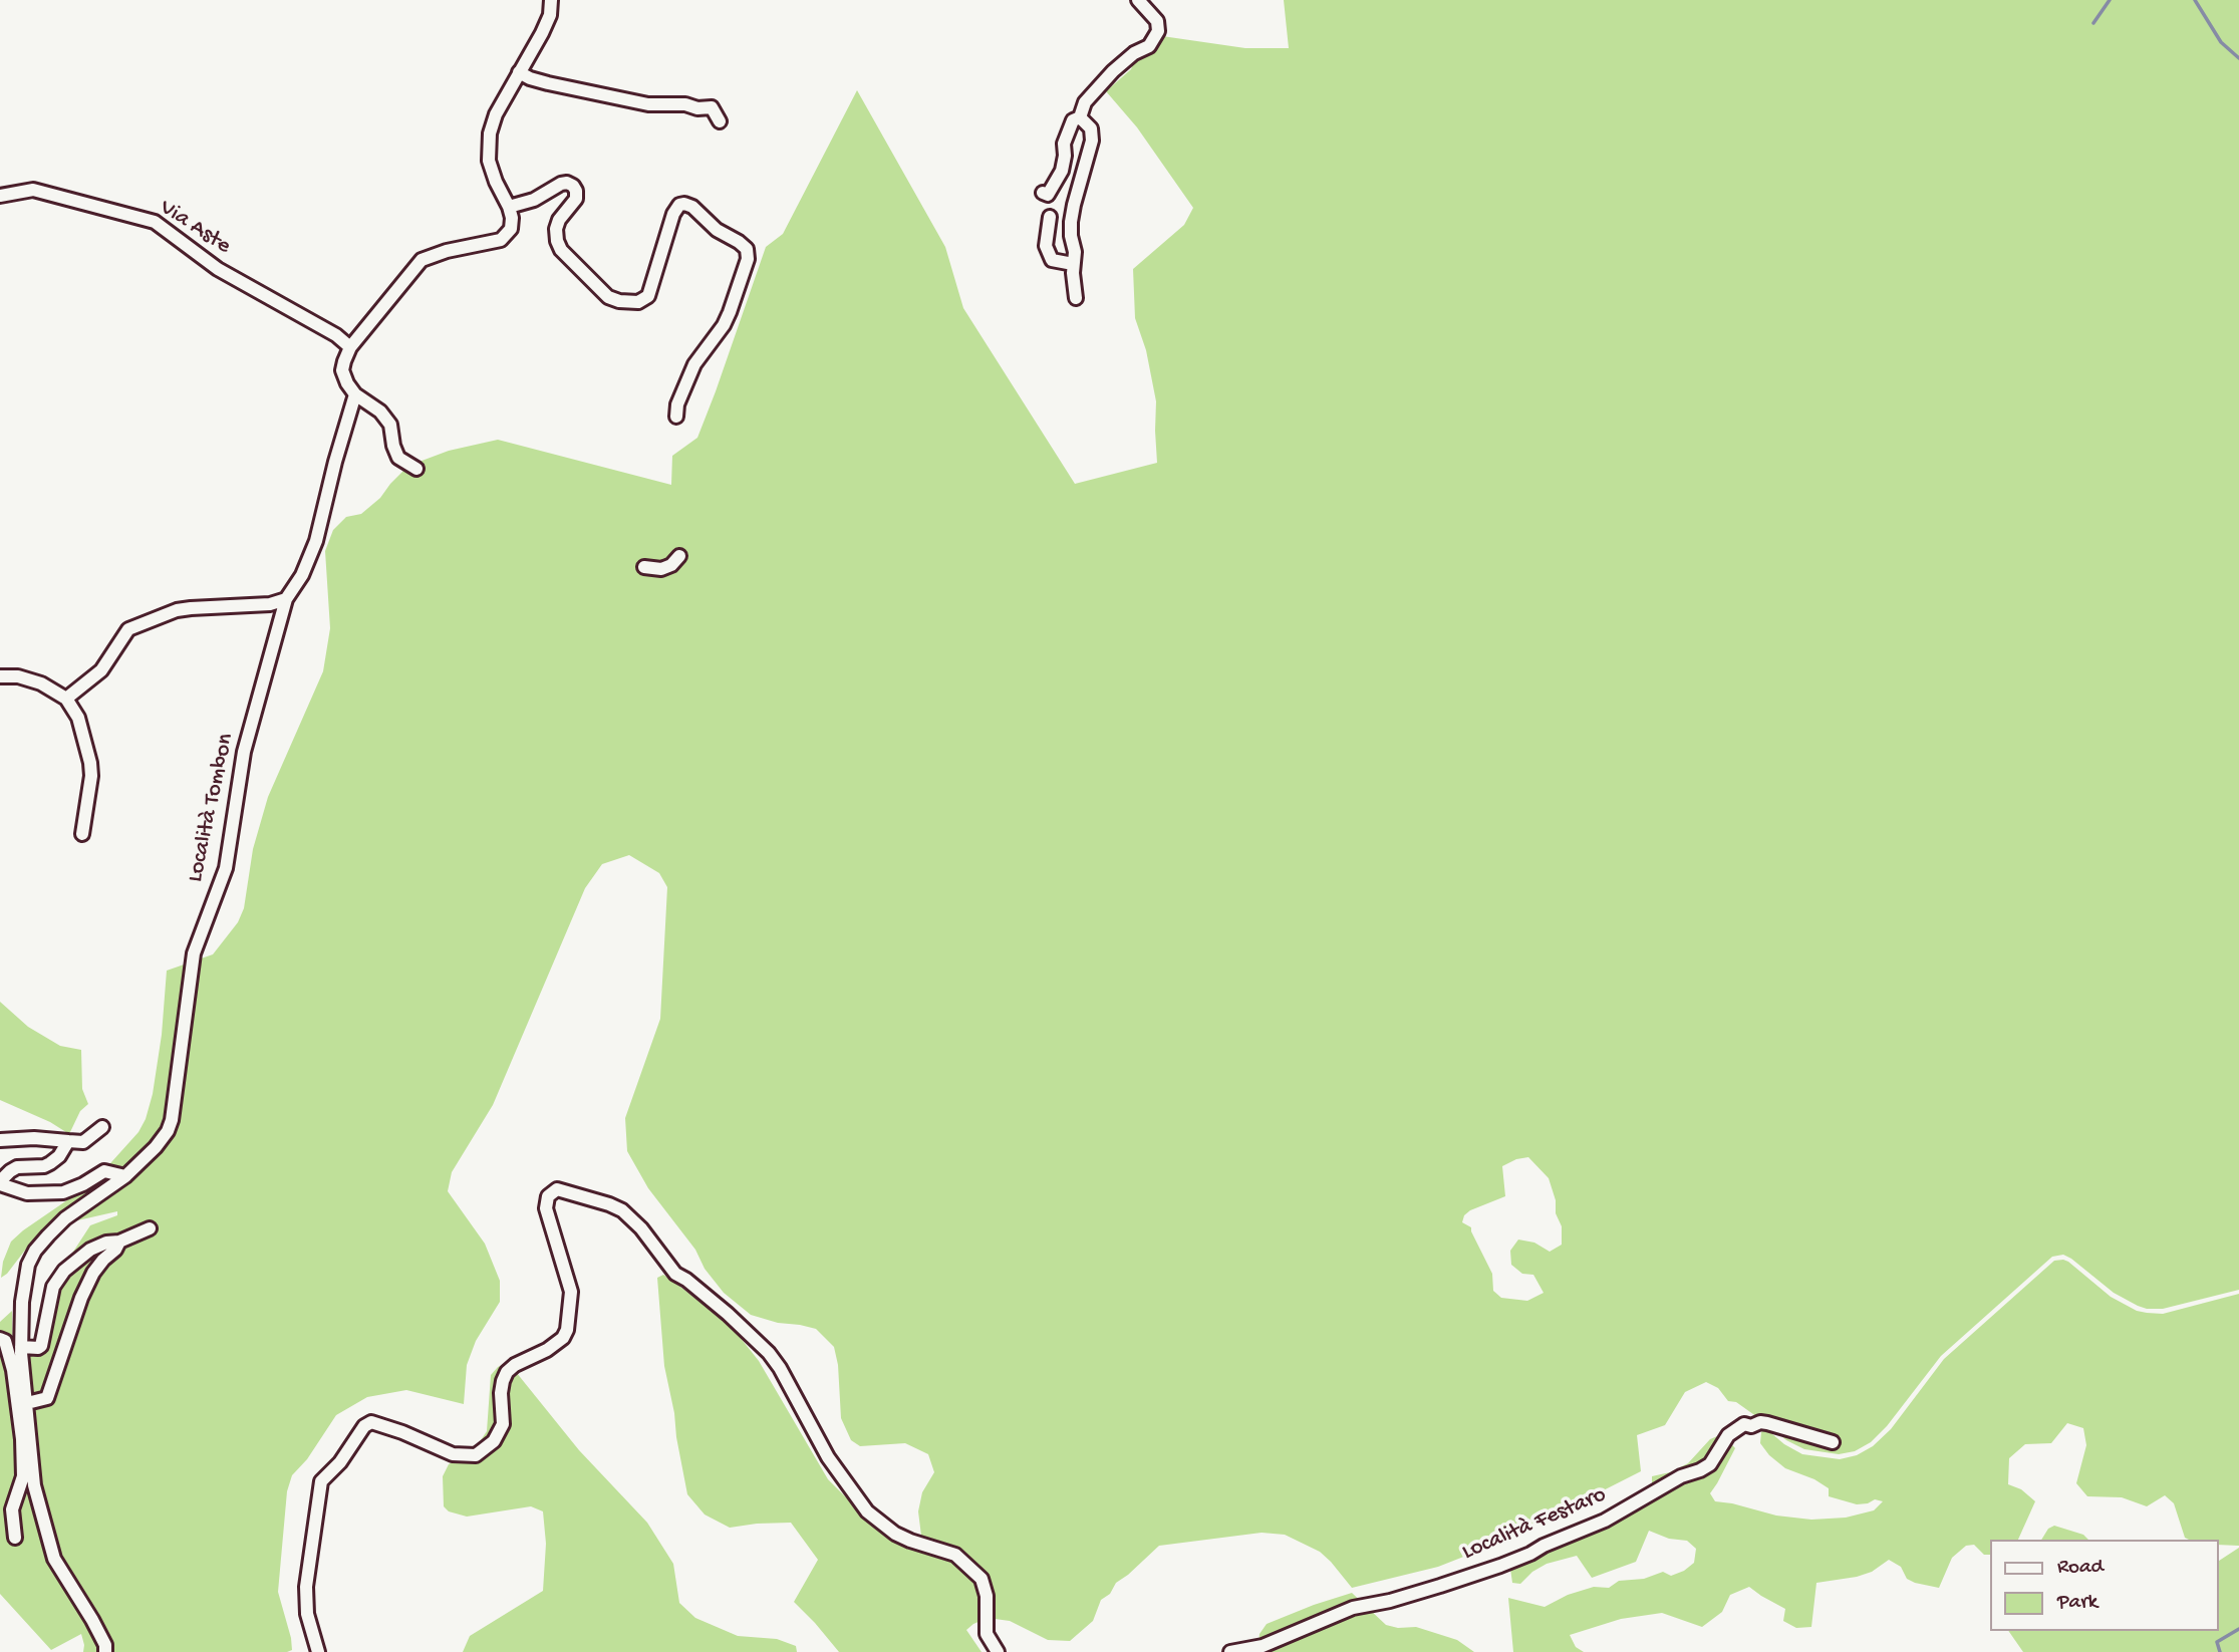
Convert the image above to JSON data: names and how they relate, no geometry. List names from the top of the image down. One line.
{"streets":{"street":["Via Aste","Località Tombon","Località Festaro"]},"legend":["Road","Park"]}
